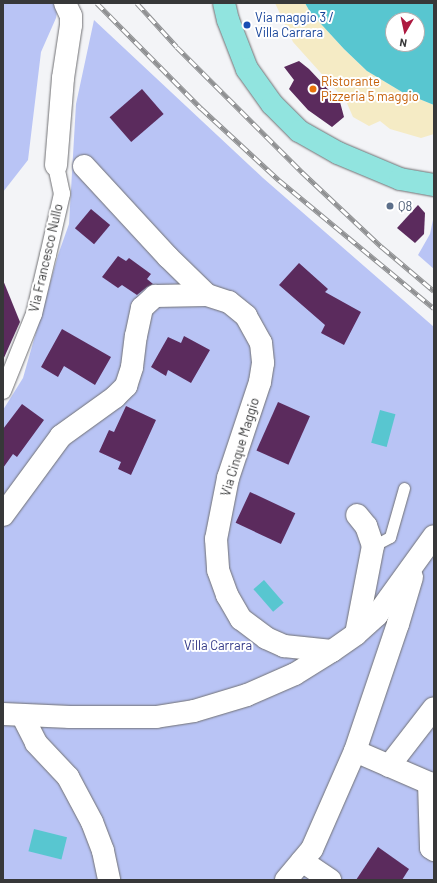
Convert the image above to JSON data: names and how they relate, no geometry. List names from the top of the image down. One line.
{"streets":{"street":["Via Francesco Nullo","Via Cinque Maggio"]},"parks":["Villa Carrara"],"places":["Via maggio 3 / Villa Carrara","Ristorante Pizzeria 5 maggio","Q8"],"north":"bottom"}
